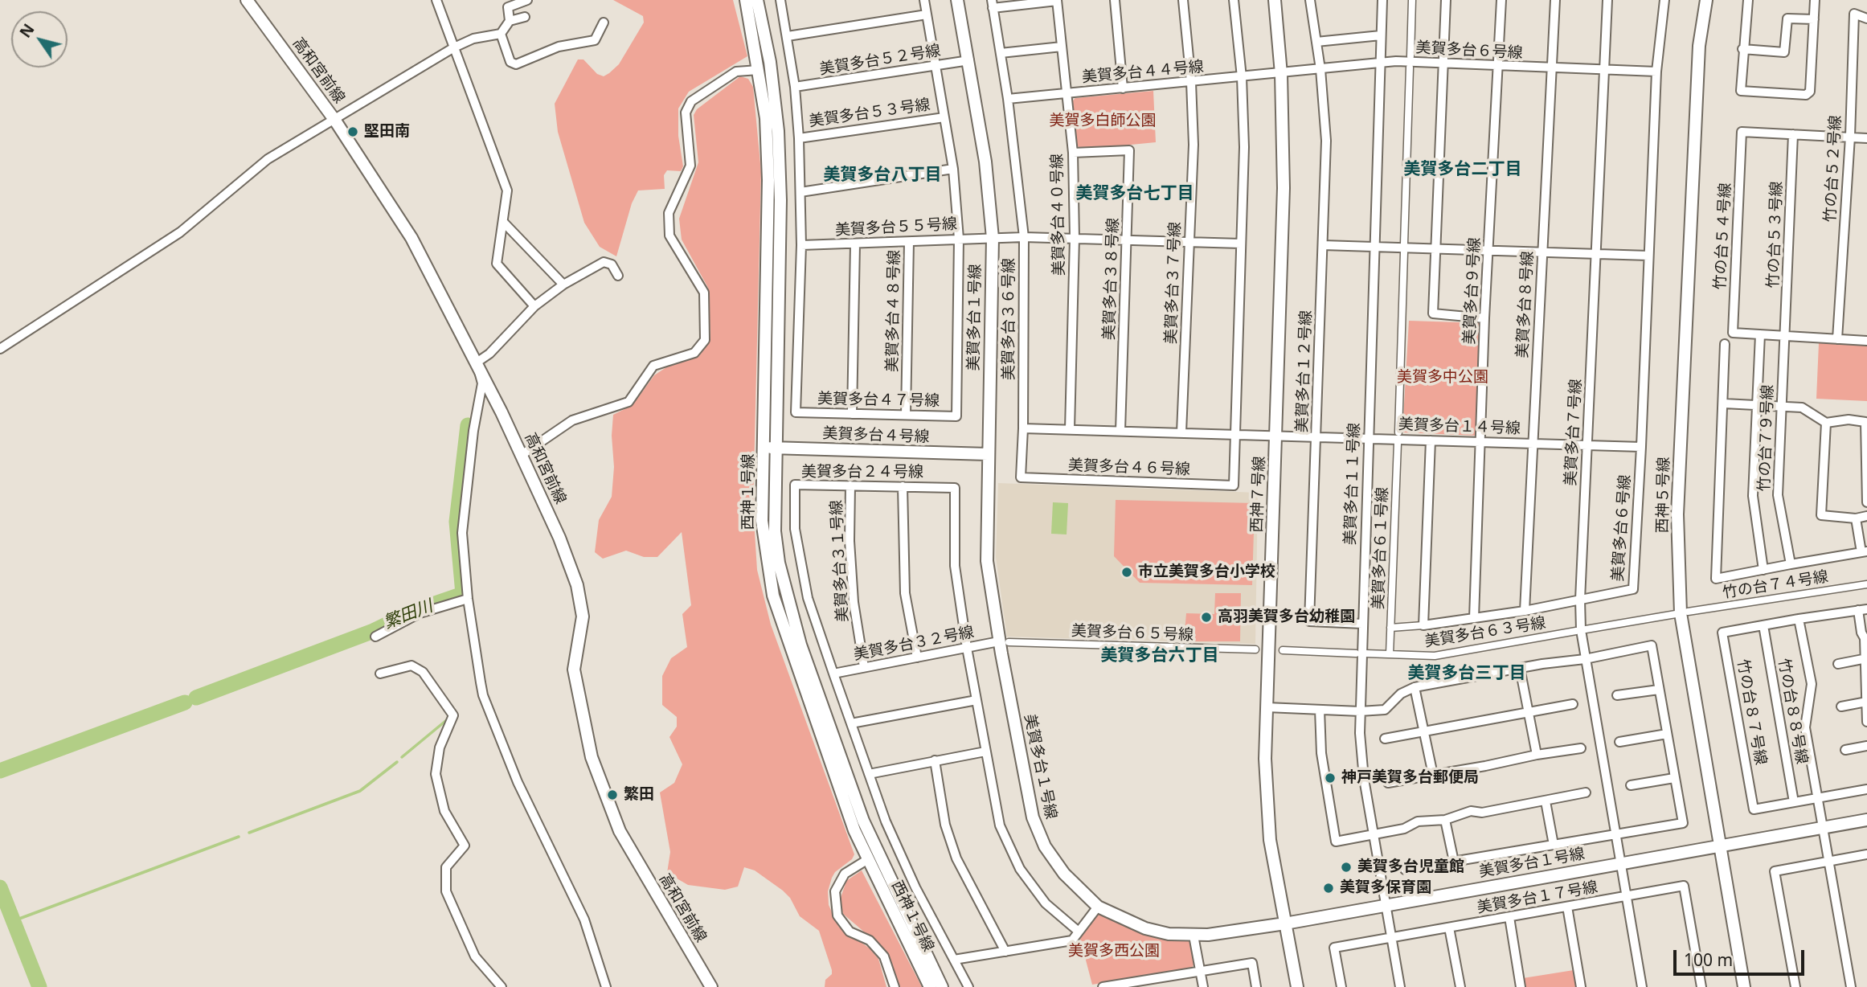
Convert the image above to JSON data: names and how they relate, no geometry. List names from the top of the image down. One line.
{"streets":{"street":["美賀多台６号線","美賀多台５２号線","高和宮前線","美賀多台４４号線","美賀多台５３号線","竹の台５２号線","美賀多台４０号線","美賀多台５５号線","竹の台５３号線","竹の台５４号線","美賀多台３８号線","美賀多台３７号線","美賀多台９号線","美賀多台８号線","美賀多台４８号線","美賀多台１号線","美賀多台３６号線","美賀多台１２号線","美賀多台４７号線","美賀多台１４号線","美賀多台７号線","美賀多台４号線","竹の台７９号線","美賀多台４６号線","美賀多台２４号線","美賀多台１１号線","西神１号線","西神７号線","西神５号線","美賀多台６１号線","美賀多台３１号線","竹の台７４号線","美賀多台６３号線","美賀多台６５号線","美賀多台３２号線","竹の台８８号線","竹の台８７号線","美賀多台１７号線"]},"crossings":[["美賀多台６号線","美賀多台４４号線"],["美賀多台６号線","美賀多台９号線"],["美賀多台６号線","美賀多台８号線"],["美賀多台６号線","美賀多台１２号線"],["美賀多台６号線","美賀多台１４号線"],["美賀多台６号線","美賀多台７号線"],["美賀多台６号線","美賀多台１１号線"],["美賀多台６号線","西神７号線"],["美賀多台５２号線","美賀多台１号線"],["美賀多台５２号線","美賀多台４７号線"],["美賀多台４４号線","美賀多台４０号線"],["美賀多台４４号線","美賀多台３７号線"],["美賀多台４４号線","美賀多台３６号線"],["美賀多台４４号線","西神７号線"],["美賀多台５３号線","美賀多台４７号線"],["竹の台５２号線","竹の台５４号線"],["美賀多台４０号線","美賀多台５５号線"],["美賀多台４０号線","美賀多台３８号線"],["美賀多台５５号線","美賀多台３８号線"],["美賀多台５５号線","美賀多台３７号線"],["美賀多台５５号線","美賀多台４８号線"],["美賀多台５５号線","美賀多台１号線"],["美賀多台５５号線","美賀多台３６号線"],["美賀多台５５号線","美賀多台４７号線"],["竹の台５３号線","竹の台５４号線"],["竹の台５３号線","竹の台７９号線"],["竹の台５４号線","竹の台７９号線"],["美賀多台９号線","美賀多台１４号線"],["美賀多台８号線","美賀多台１４号線"],["美賀多台４８号線","美賀多台４７号線"],["美賀多台１号線","美賀多台７号線"],["美賀多台１号線","美賀多台４号線"],["美賀多台１号線","美賀多台１１号線"],["美賀多台１号線","西神７号線"],["美賀多台１号線","西神５号線"],["美賀多台１号線","美賀多台６５号線"],["美賀多台１号線","美賀多台３２号線"],["美賀多台３６号線","美賀多台４６号線"],["美賀多台１２号線","美賀多台１４号線"],["美賀多台１２号線","美賀多台１１号線"],["美賀多台１４号線","美賀多台７号線"],["美賀多台１４号線","美賀多台１１号線"],["美賀多台１４号線","西神７号線"],["美賀多台７号線","美賀多台１７号線"],["美賀多台４号線","西神１号線"],["美賀多台２４号線","美賀多台３１号線"],["美賀多台２４号線","美賀多台３２号線"],["美賀多台１１号線","美賀多台１７号線"],["美賀多台６１号線","美賀多台６３号線"],["美賀多台３１号線","美賀多台３２号線"],["美賀多台６５号線","美賀多台３２号線"],["竹の台８８号線","竹の台８７号線"]],"districts":["美賀多台二丁目","美賀多台八丁目","美賀多台七丁目","美賀多台六丁目","美賀多台三丁目"],"water":["繁田川"],"parks":["美賀多白師公園","美賀多中公園","美賀多西公園"],"places":["堅田南","市立美賀多台小学校","高羽美賀多台幼稚園","神戸美賀多台郵便局","繁田","美賀多台児童館","美賀多保育園"],"scale_bar":"100 m","north":"top left"}
